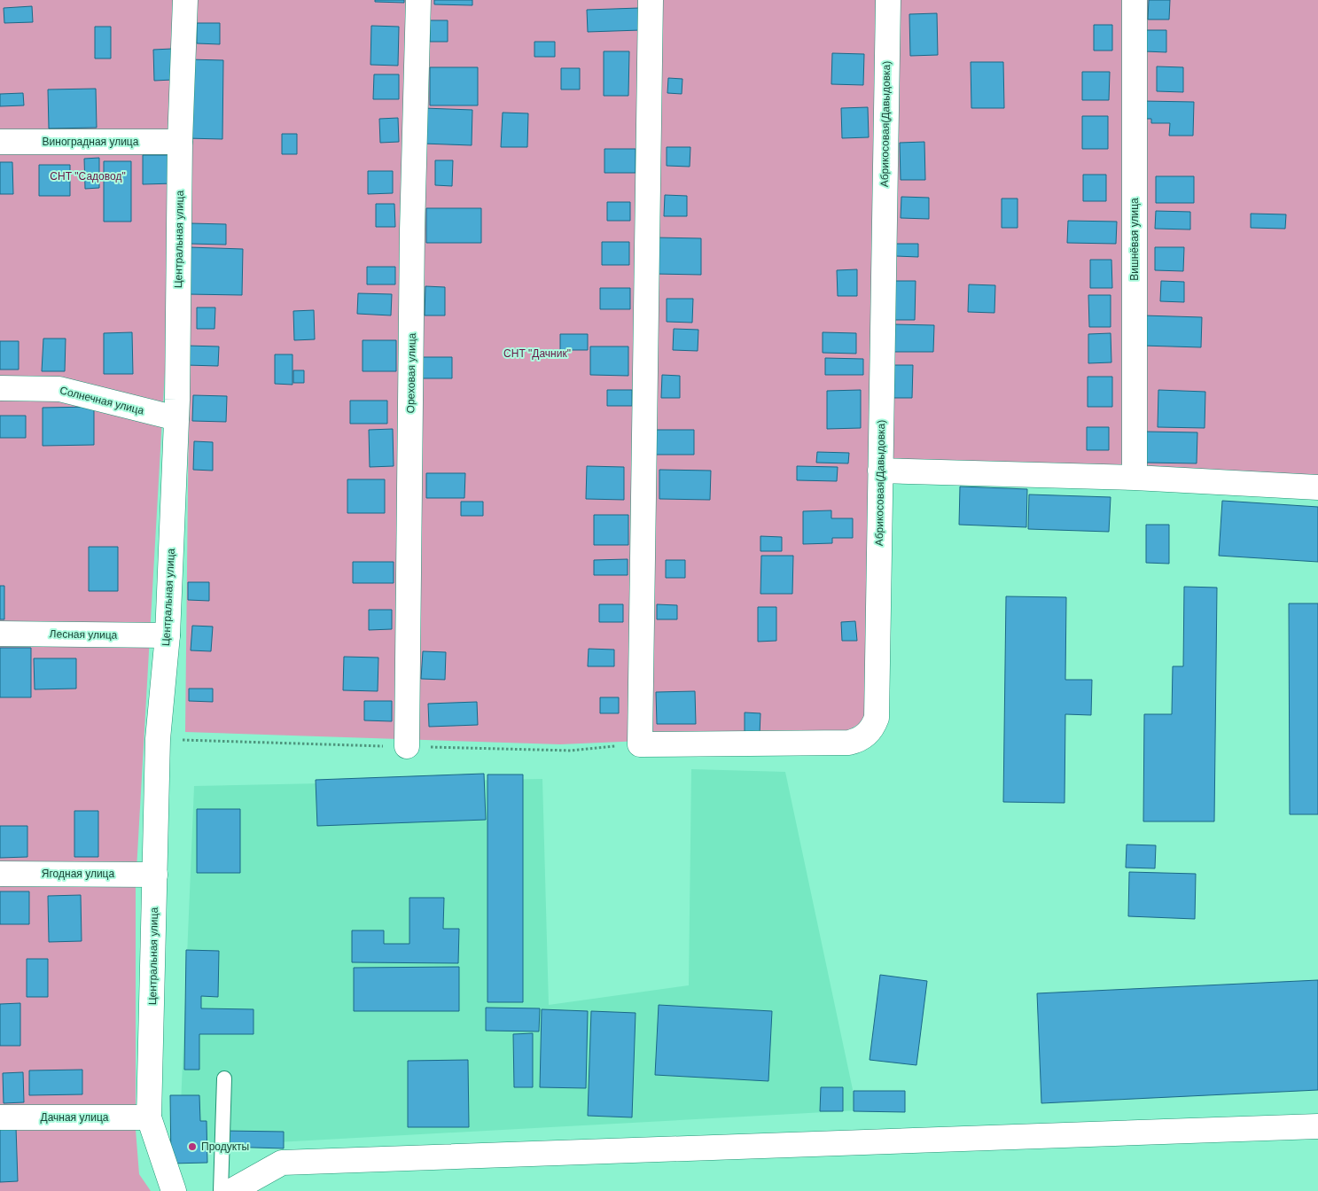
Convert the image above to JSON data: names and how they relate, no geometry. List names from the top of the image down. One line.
{"streets":{"street":["Абрикосовая(Давыдовка)","Виноградная улица","Центральная улица","Вишнёвая улица","Ореховая улица","Солнечная улица","Лесная улица","Ягодная улица","Дачная улица"]},"crossings":[["Виноградная улица","Центральная улица"],["Центральная улица","Солнечная улица"],["Центральная улица","Лесная улица"],["Центральная улица","Ягодная улица"],["Центральная улица","Дачная улица"]],"parks":["СНТ \"Садовод\"","СНТ \"Дачник\""],"places":["Продукты"]}
